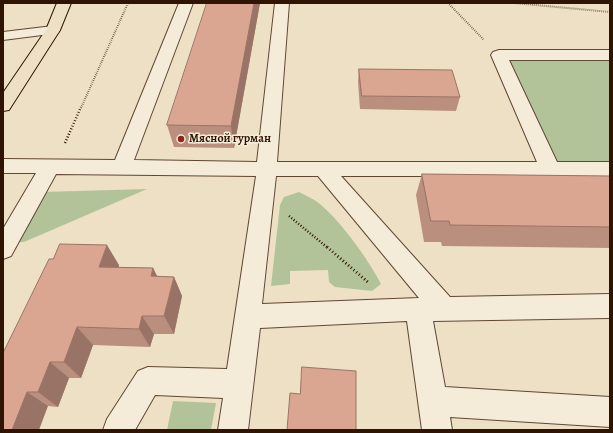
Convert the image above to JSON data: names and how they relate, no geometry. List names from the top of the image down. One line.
{"places":["Мясной гурман"]}
